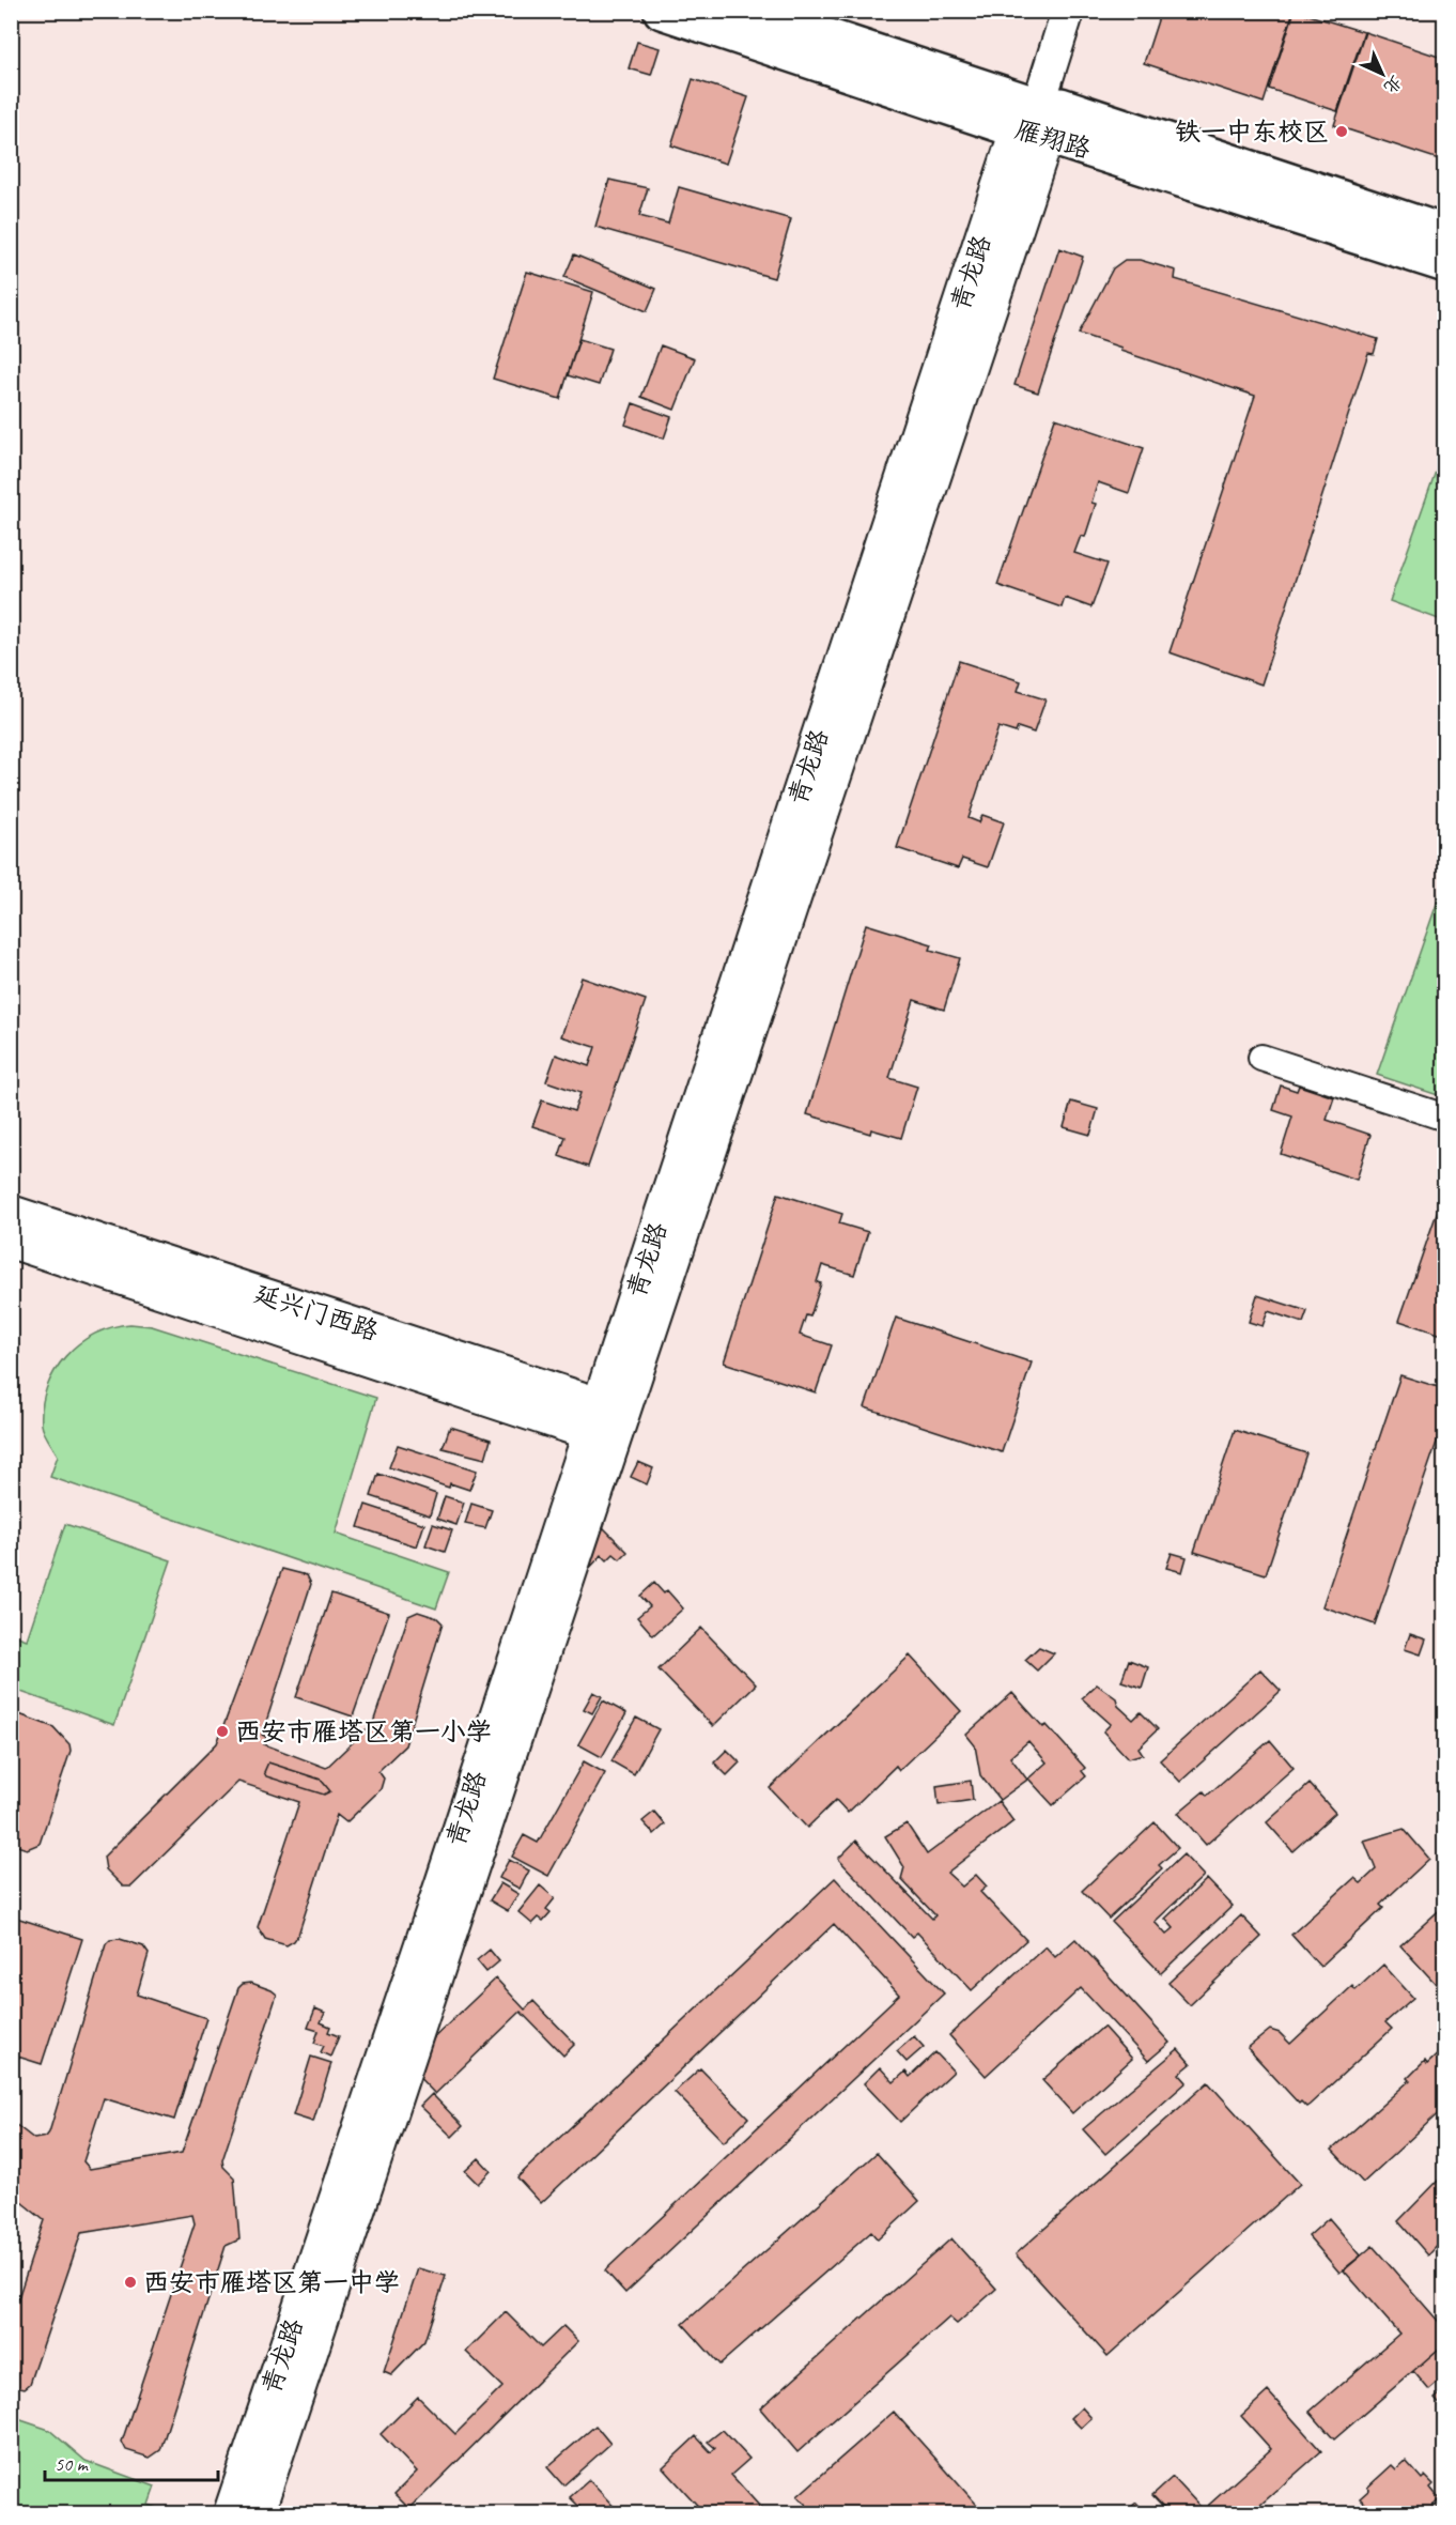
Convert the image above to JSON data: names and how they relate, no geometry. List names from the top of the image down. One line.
{"streets":{"main road":["雁翔路"],"street":["青龙路","延兴门西路"]},"crossings":[["雁翔路","青龙路"],["青龙路","延兴门西路"]],"places":["铁一中东校区","西安市雁塔区第一小学","西安市雁塔区第一中学"],"scale_bar":"50 m","north":"bottom right"}
